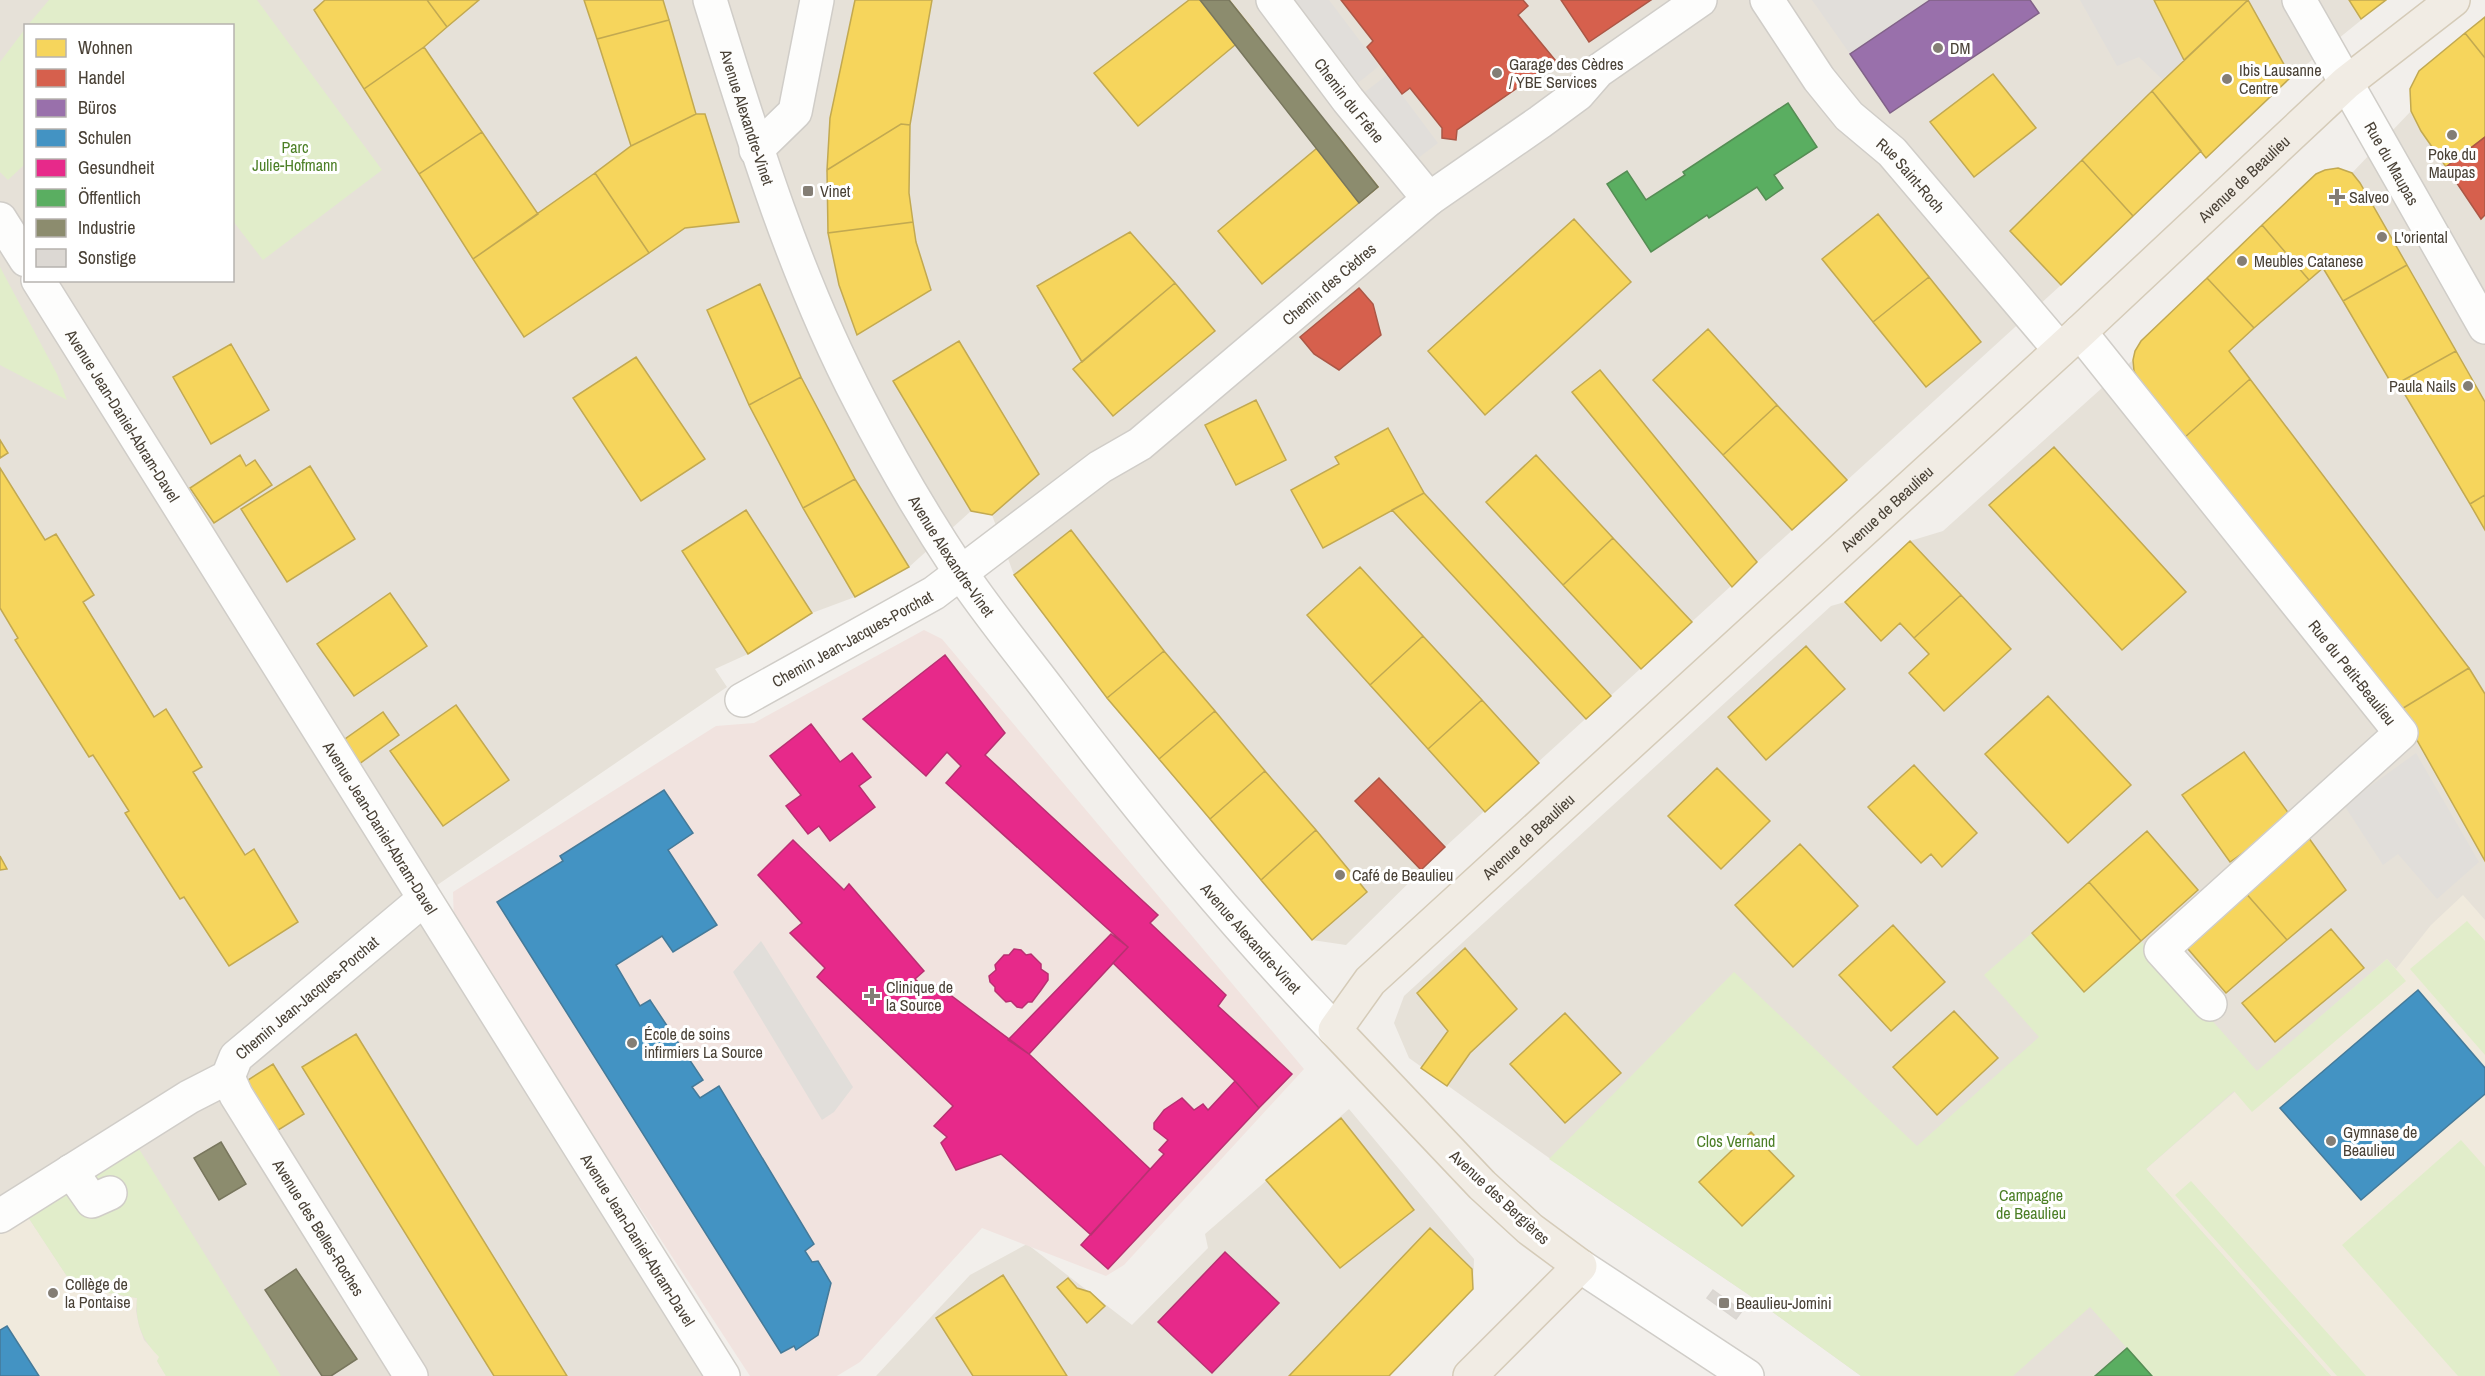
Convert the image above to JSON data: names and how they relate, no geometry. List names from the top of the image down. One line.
{"streets":{"main road":["Avenue de Beaulieu","Avenue des Bergières"],"street":["Chemin du Frêne","Avenue Alexandre-Vinet","Rue du Maupas","Rue Saint-Roch","Chemin des Cèdres","Avenue Jean-Daniel-Abram-Davel","Chemin Jean-Jacques-Porchat","Rue du Petit-Beaulieu","Avenue des Belles-Roches"]},"crossings":[["Chemin du Frêne","Chemin des Cèdres"],["Avenue Alexandre-Vinet","Avenue de Beaulieu"],["Avenue Alexandre-Vinet","Chemin des Cèdres"],["Avenue Alexandre-Vinet","Chemin Jean-Jacques-Porchat"],["Avenue Alexandre-Vinet","Avenue des Bergières"],["Rue du Maupas","Avenue de Beaulieu"],["Rue Saint-Roch","Avenue de Beaulieu"],["Rue Saint-Roch","Rue du Petit-Beaulieu"],["Avenue de Beaulieu","Rue du Petit-Beaulieu"],["Avenue de Beaulieu","Avenue des Bergières"],["Chemin des Cèdres","Chemin Jean-Jacques-Porchat"],["Avenue Jean-Daniel-Abram-Davel","Chemin Jean-Jacques-Porchat"],["Chemin Jean-Jacques-Porchat","Avenue des Belles-Roches"]],"parks":["Parc Julie-Hofmann","Clos Vernand","Campagne de Beaulieu"],"places":{"other":["DM","Garage des Cèdres / YBE Services","Ibis Lausanne Centre","Poke du Maupas","L'oriental","Meubles Catanese","Paula Nails","Café de Beaulieu","École de soins infirmiers La Source","Gymnase de Beaulieu","Collège de la Pontaise"],"transit":["Vinet","Beaulieu-Jomini"],"health":["Salveo","Clinique de la Source"]},"legend":["Wohnen","Handel","Büros","Schulen","Gesundheit","Öffentlich","Industrie","Sonstige"]}
